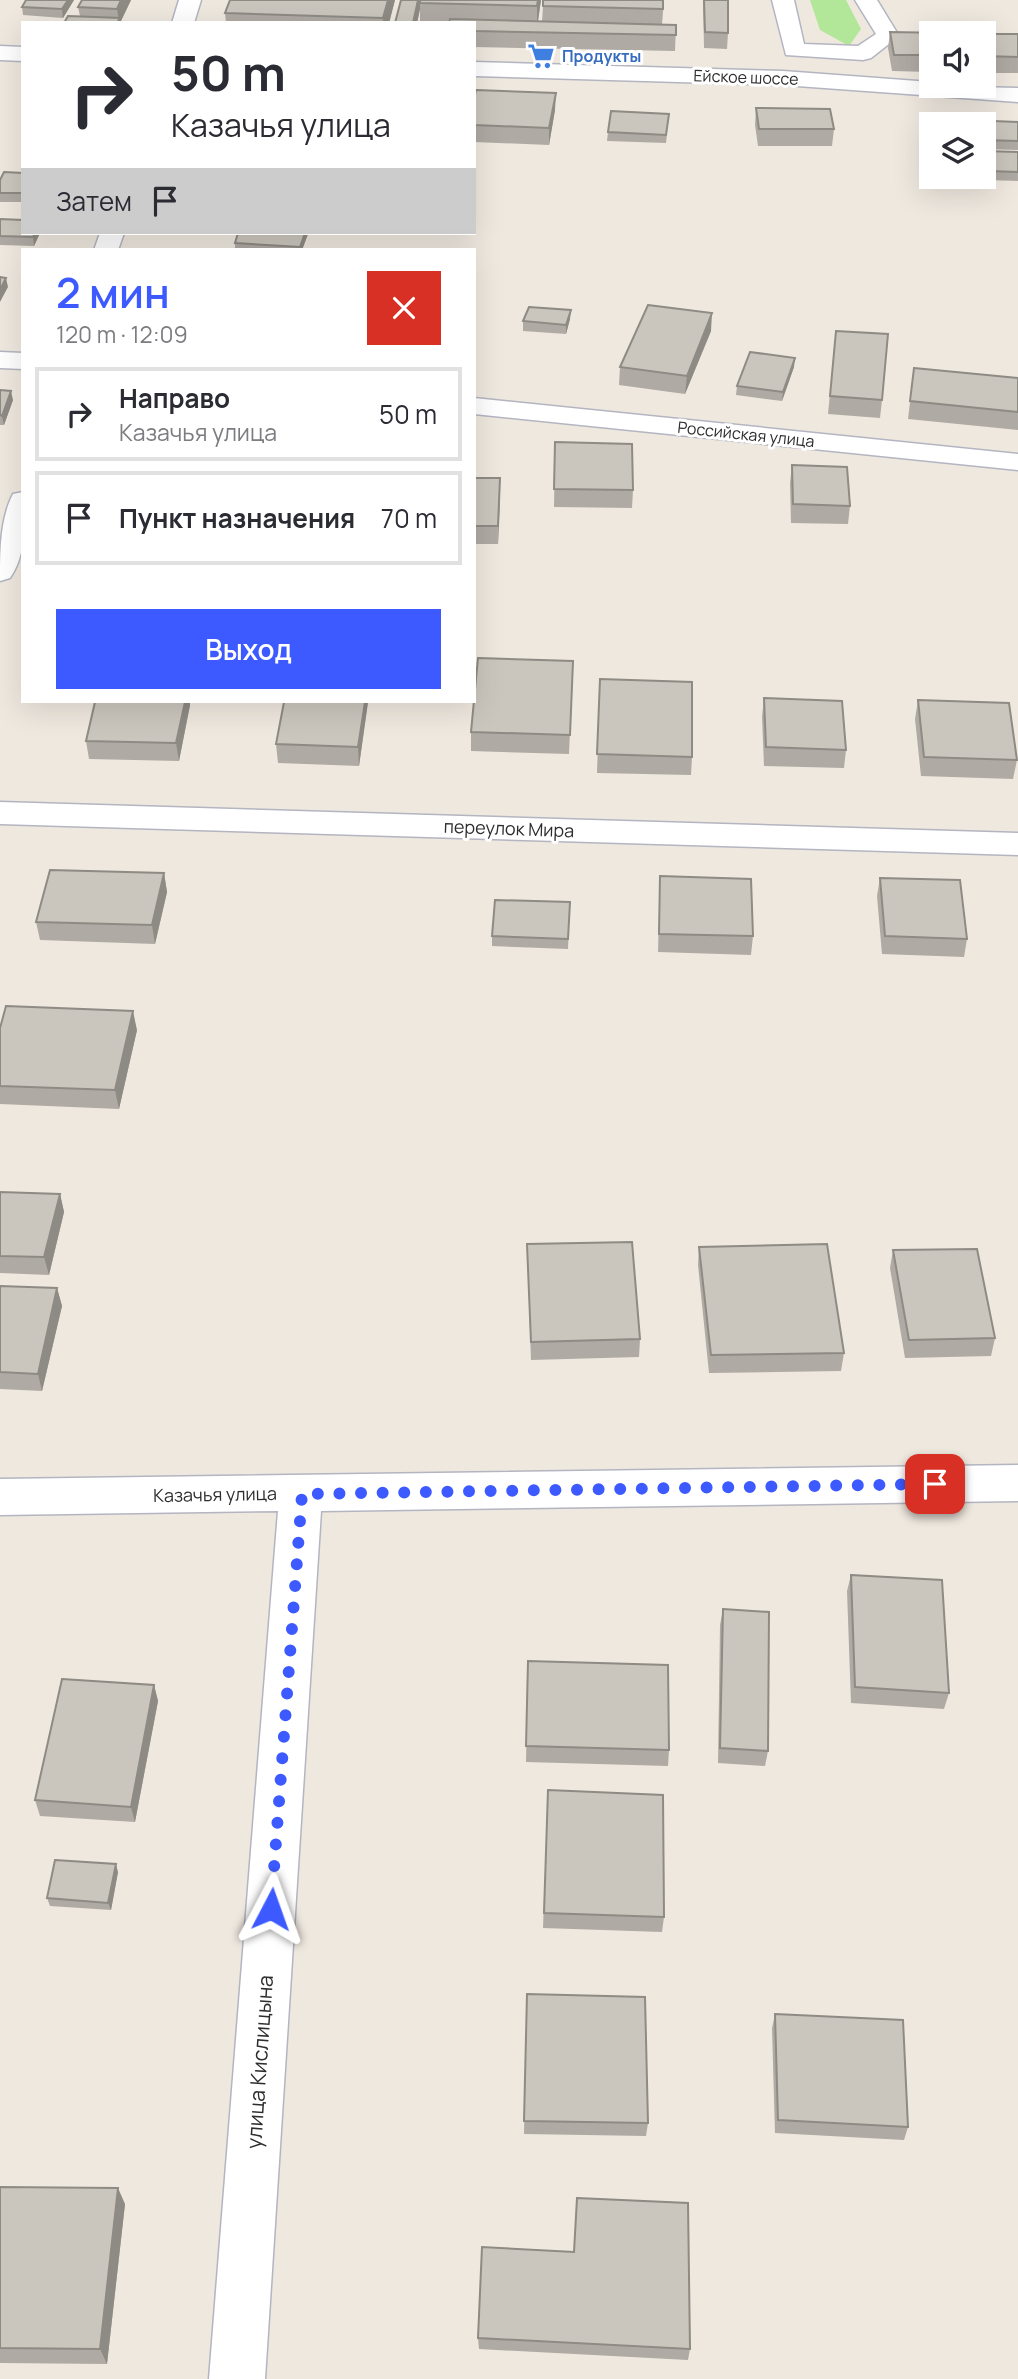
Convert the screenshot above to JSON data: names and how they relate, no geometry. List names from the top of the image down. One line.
{"streets":{"street":["Ейское шоссе","Российская улица","переулок Мира","Казачья улица","улица Кислицына"]},"crossings":[["Казачья улица","улица Кислицына"]],"places":{"supermarket":["Продукты"]},"page":{"turn":["50 m","Казачья улица"],"then":"Затем","heading":["2 мин","120 m · 12:09"],"list":[{"name":"Направо","note":"Казачья улица","value":"50 m"},{"name":"Пункт назначения","value":"70 m"}],"buttons":"Выход"}}
